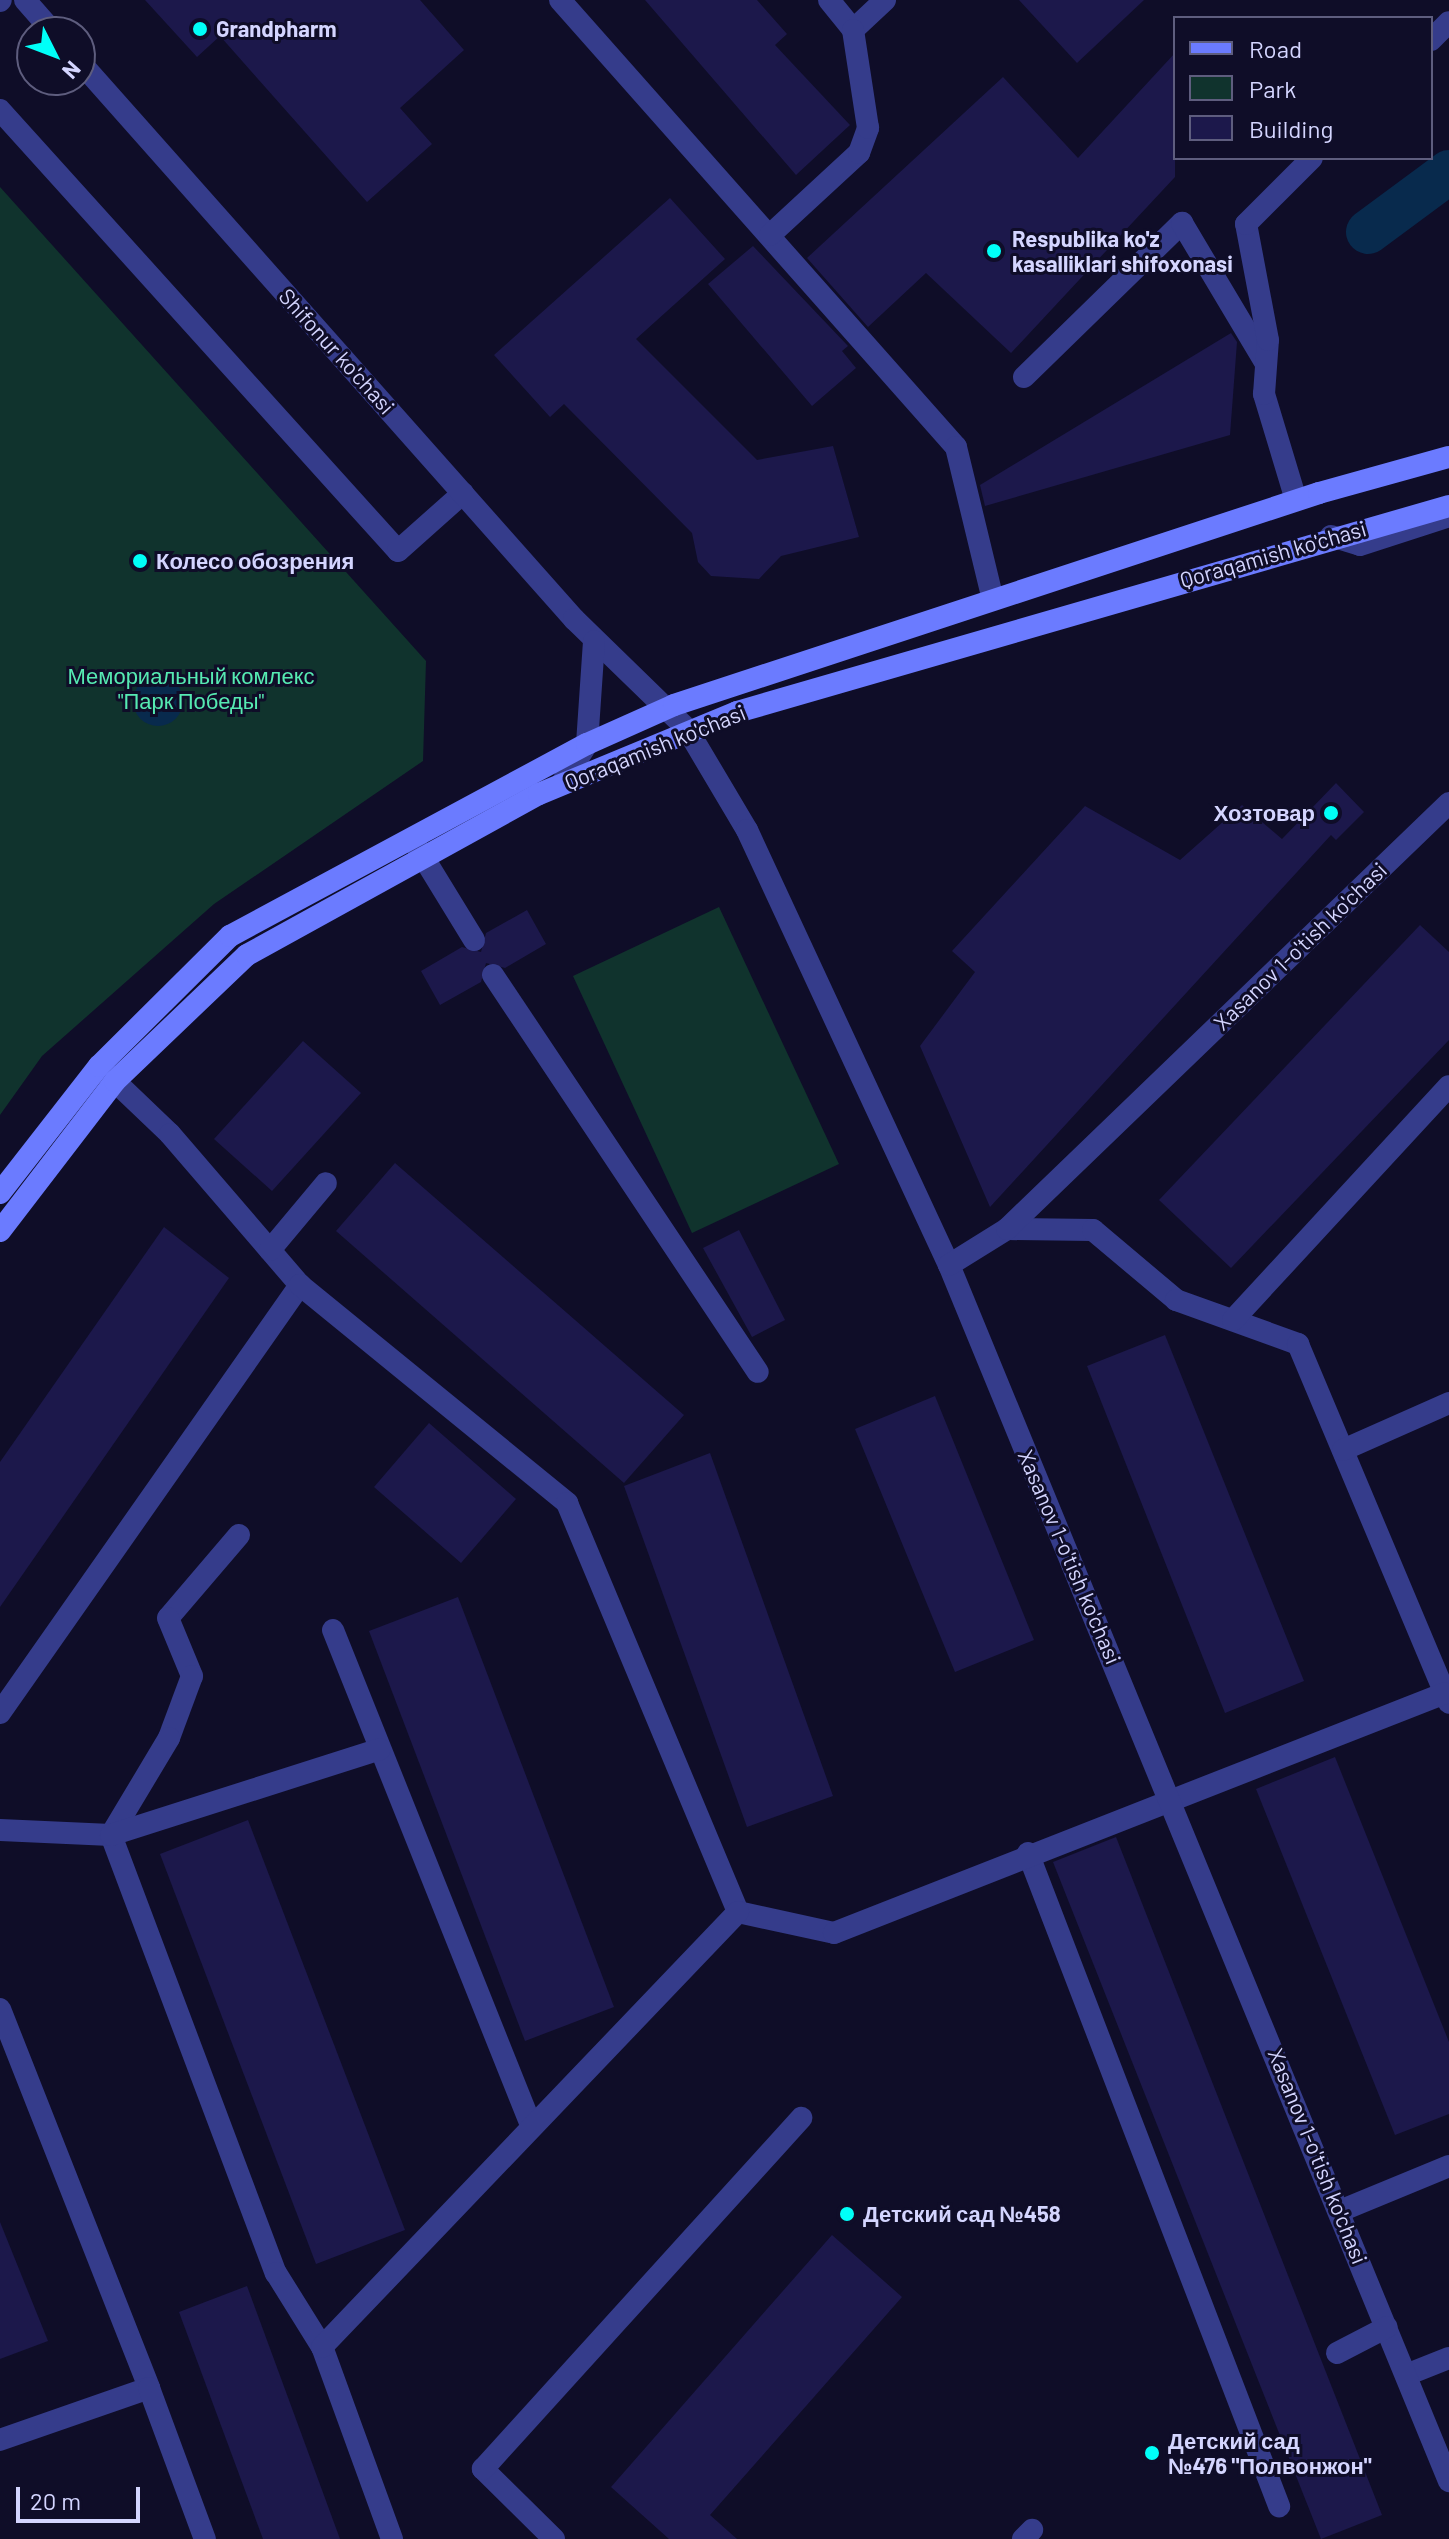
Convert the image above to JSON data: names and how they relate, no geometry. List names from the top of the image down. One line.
{"streets":{"main road":["Qoraqamish ko'chasi"],"street":["Shifonur ko'chasi","Xasanov 1-o'tish ko'chasi"]},"crossings":[["Shifonur ko'chasi","Qoraqamish ko'chasi"],["Shifonur ko'chasi","Xasanov 1-o'tish ko'chasi"]],"parks":["Мемориальный комлекс \"Парк Победы\""],"places":["Grandpharm","Respublika ko'z kasalliklari shifoxonasi","Колесо обозрения","Хозтовар","Детский сад №458","Детский сад №476 \"Полвонжон\""],"legend":["Road","Park","Building"],"scale_bar":"20 m","north":"bottom right"}
